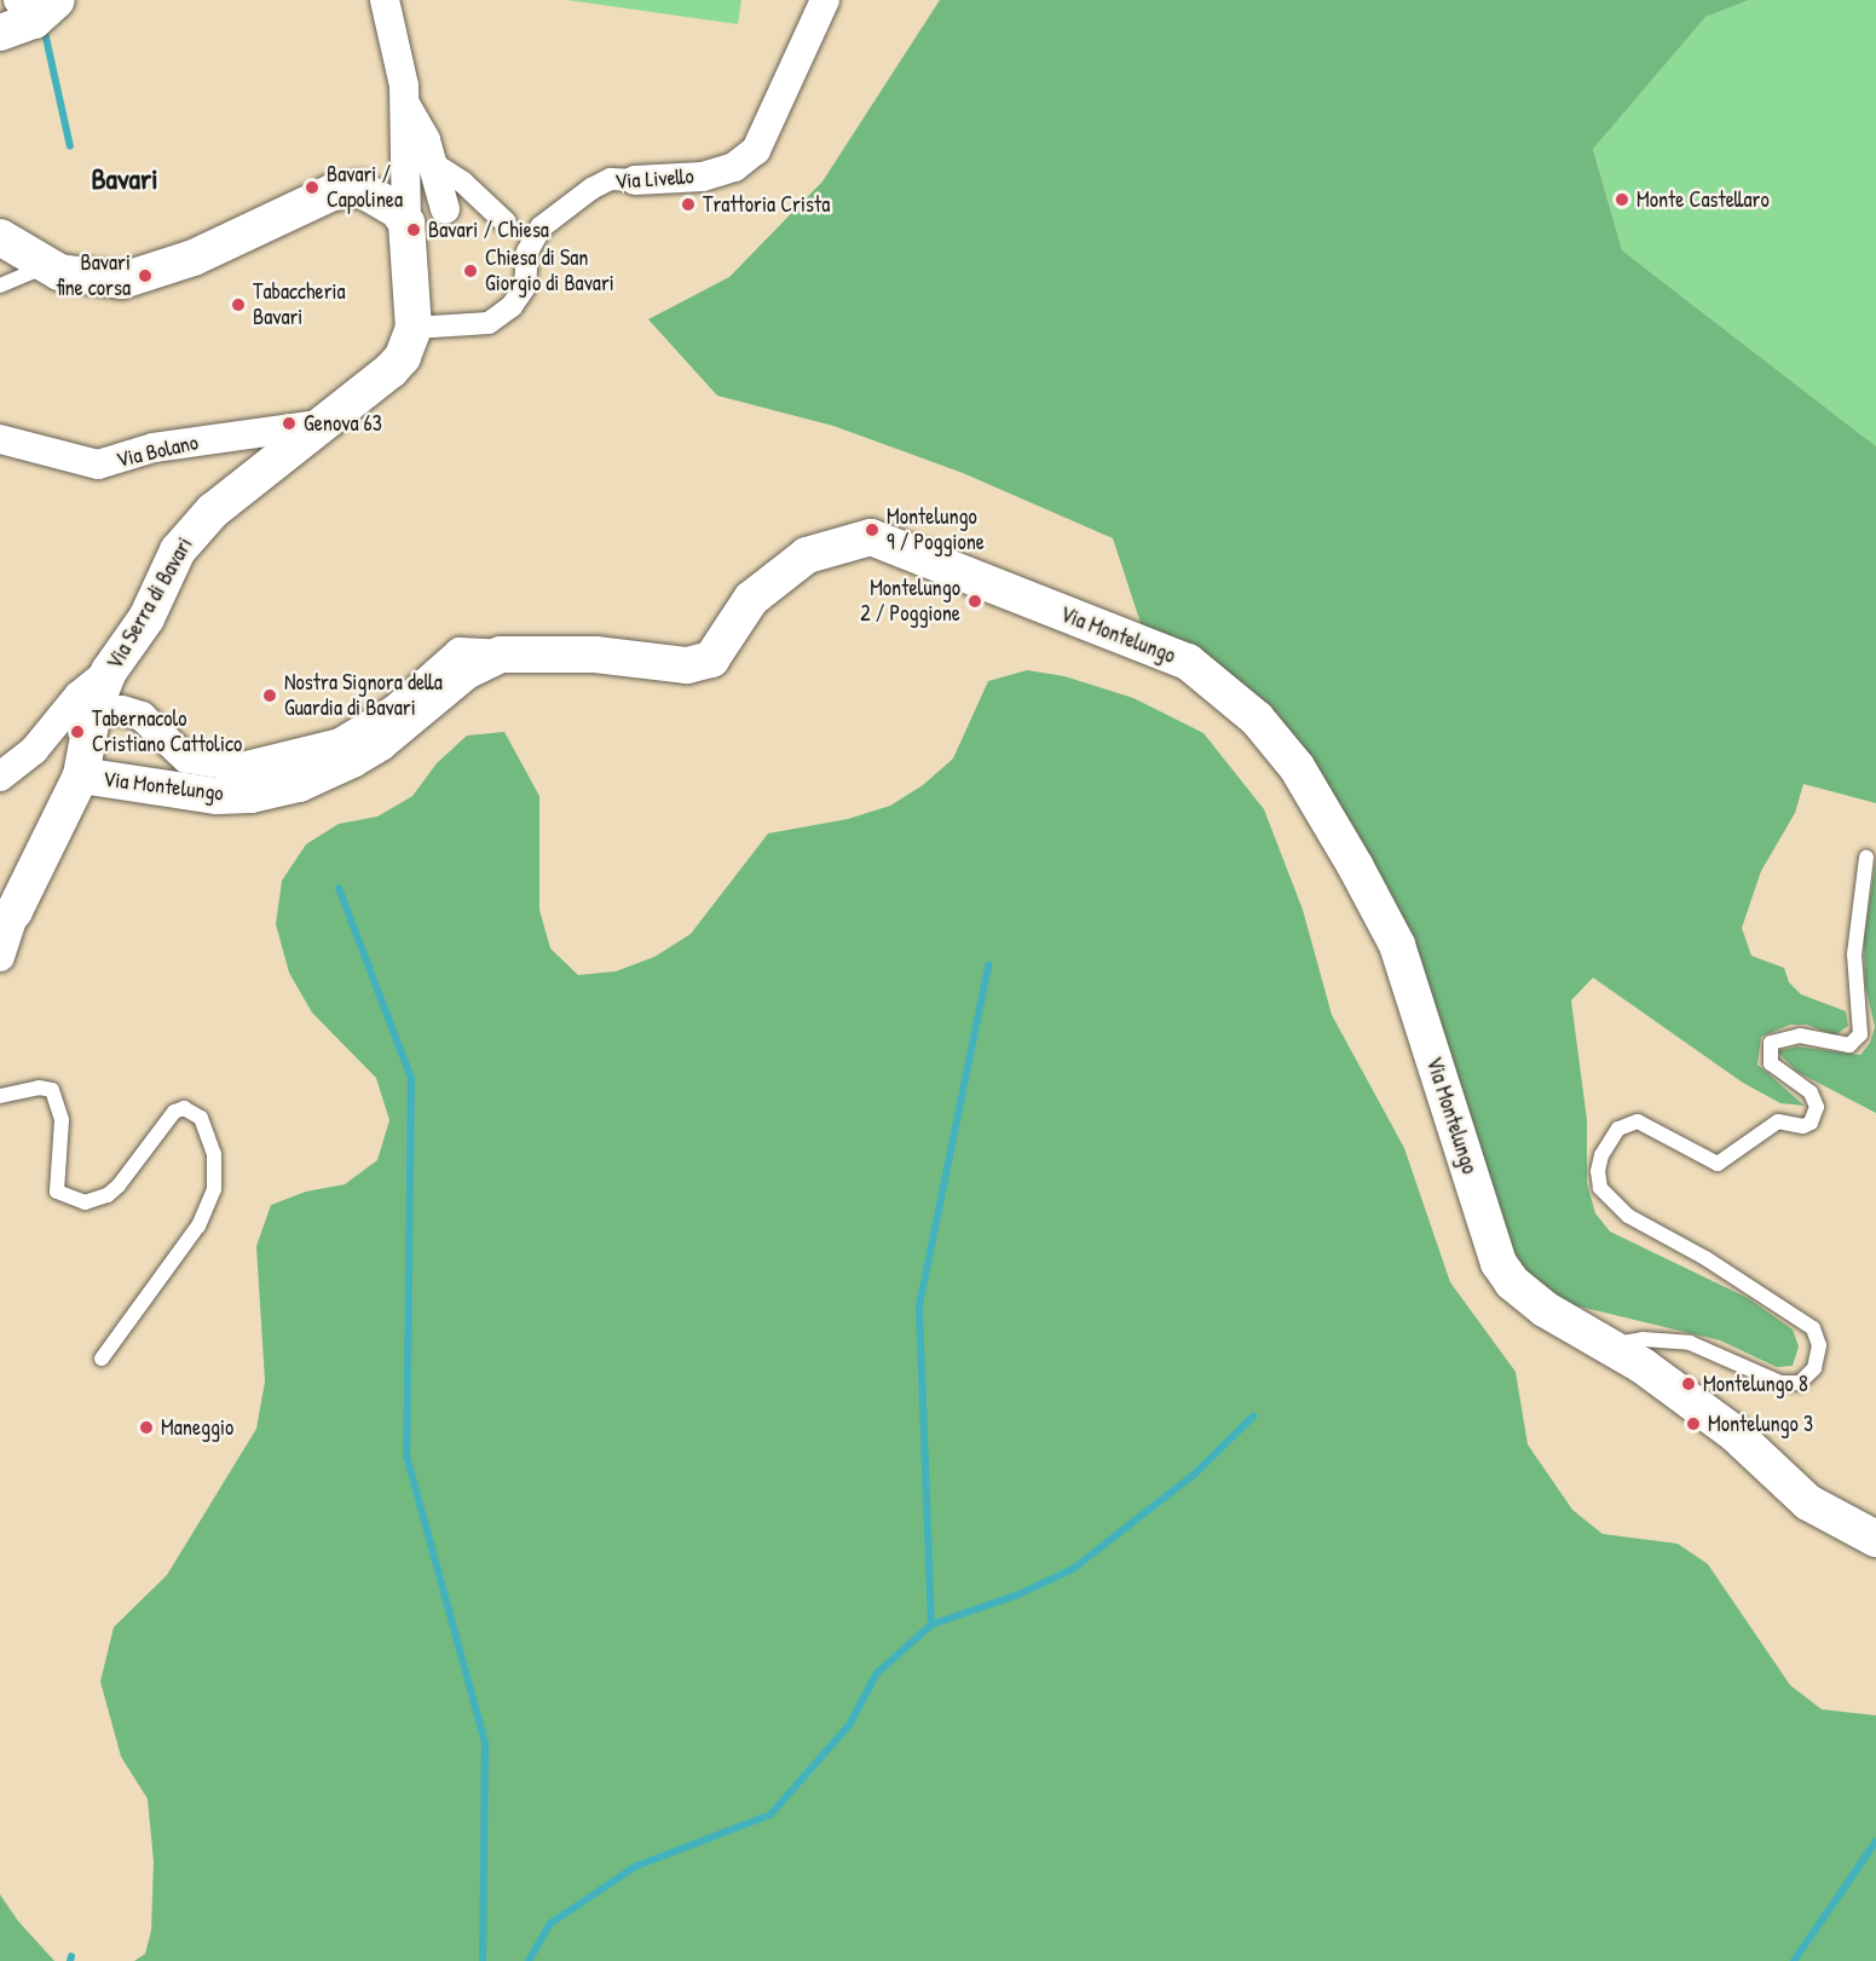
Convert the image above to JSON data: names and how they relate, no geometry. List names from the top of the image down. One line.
{"streets":{"street":["Via Livello","Via Bolano","Via Serra di Bavari","Via Montelungo"]},"crossings":[["Via Livello","Via Serra di Bavari"],["Via Bolano","Via Serra di Bavari"],["Via Serra di Bavari","Via Montelungo"]],"districts":["Bavari"],"places":["Bavari / Capolinea","Monte Castellaro","Trattoria Crista","Bavari / Chiesa","Chiesa di San Giorgio di Bavari","Bavari fine corsa","Tabaccheria Bavari","Genova 63","Montelungo 9 / Poggione","Montelungo 2 / Poggione","Nostra Signora della Guardia di Bavari","Tabernacolo Cristiano Cattolico","Montelungo 8","Montelungo 3","Maneggio"]}
